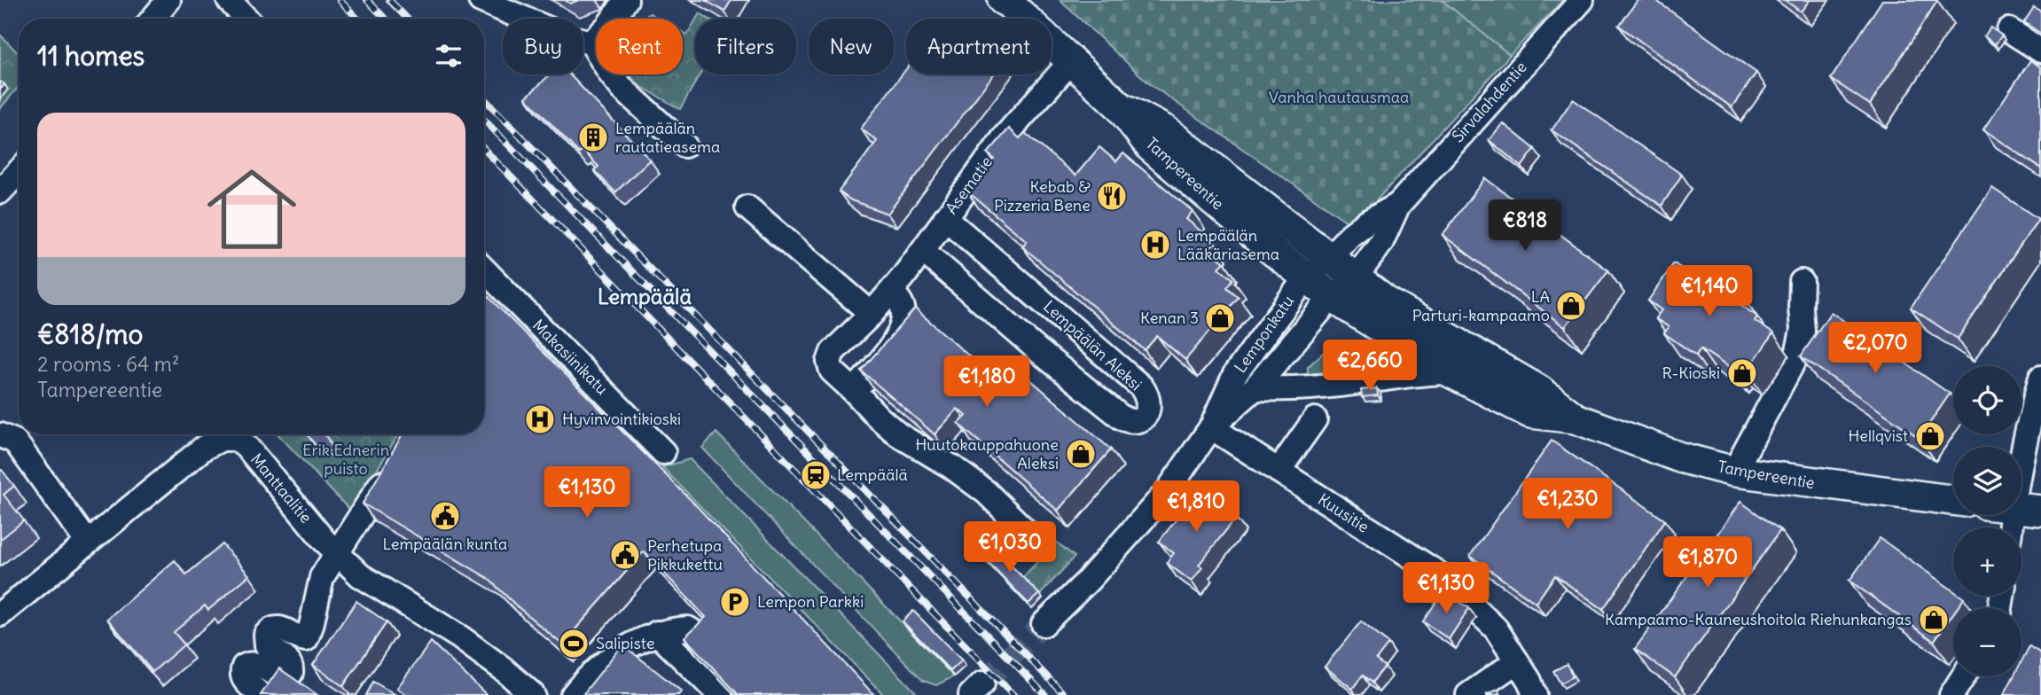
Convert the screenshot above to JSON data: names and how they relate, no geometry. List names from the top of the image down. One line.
{"streets":{"main road":["Tampereentie"],"street":["Sirvalahdentie","Asematie","Lemponkatu","Lempäälän Aleksi","Makasiinikatu","Manttaalitie","Kuusitie"]},"crossings":[["Sirvalahdentie","Tampereentie"],["Sirvalahdentie","Lemponkatu"],["Tampereentie","Asematie"],["Tampereentie","Lemponkatu"],["Asematie","Lempäälän Aleksi"],["Lemponkatu","Kuusitie"]],"districts":["Lempäälä"],"parks":["Vanha hautausmaa","Erik Ednerin puisto"],"places":{"building":["Lempäälän rautatieasema"],"restaurant":["Kebab & Pizzeria Bene"],"hospital":["Lempäälän Lääkäriasema","Hyvinvointikioski"],"shop":["LA Parturi-kampaamo","Kenan 3","R-Kioski","Hellqvist","Huutokauppahuone Aleksi","Kampaamo-Kauneushoitola Riehunkangas"],"station":["Lempäälä"],"public building":["Lempäälän kunta","Perhetupa Pikkukettu"],"parking":["Lempon Parkki"],"sports":["Salipiste"]},"page":{"chip":["Buy","Rent","Filters","New","Apartment"],"heading":"11 homes","list":[{"name":"€818/mo","note":"2 rooms · 64 m² · Tampereentie"}],"price":["€818","€1,140","€2,070","€2,660","€1,180","€1,130","€1,230","€1,810","€1,030","€1,870","€1,130"],"map_buttons":["+","−"]}}
